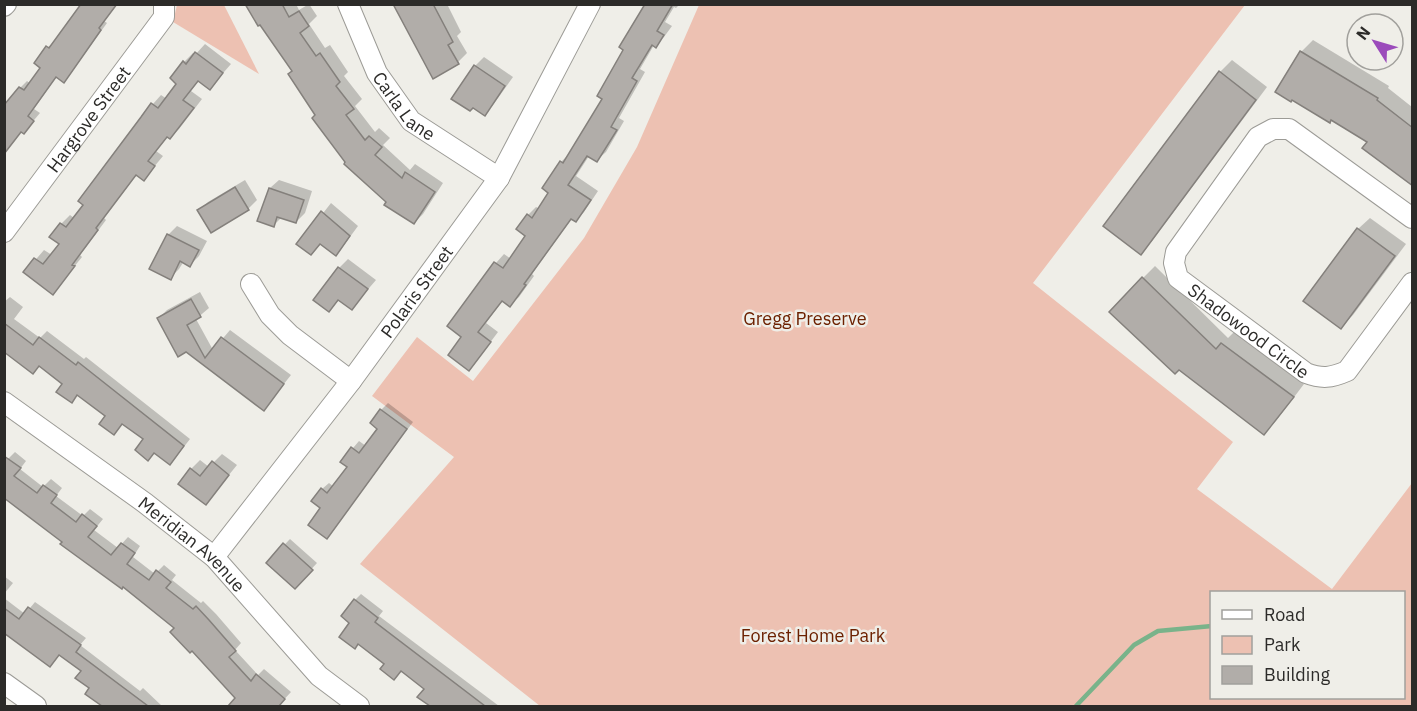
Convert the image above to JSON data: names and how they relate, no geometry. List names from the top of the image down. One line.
{"streets":{"street":["Carla Lane","Hargrove Street","Polaris Street","Shadowood Circle","Meridian Avenue"]},"crossings":[["Carla Lane","Polaris Street"],["Polaris Street","Meridian Avenue"]],"parks":["Gregg Preserve","Forest Home Park"],"legend":["Road","Park","Building"],"north":"top left"}
